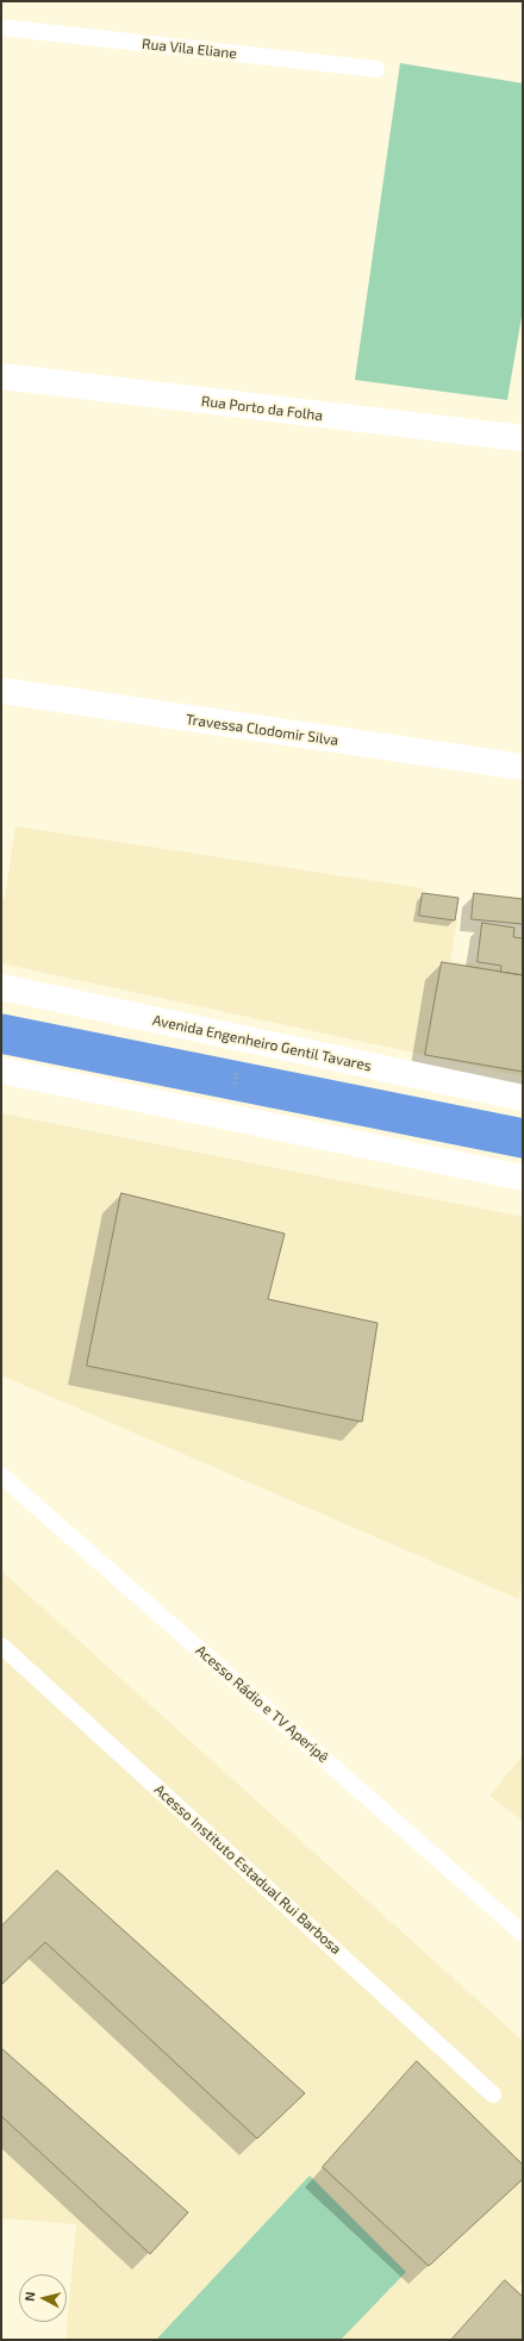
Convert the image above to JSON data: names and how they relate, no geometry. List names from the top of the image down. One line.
{"streets":{"main road":["Rua Porto da Folha","Travessa Clodomir Silva","Avenida Engenheiro Gentil Tavares"],"lane":["Rua Vila Eliane","Acesso Rádio e TV Aperipê","Acesso Instituto Estadual Rui Barbosa"]},"north":"left"}
